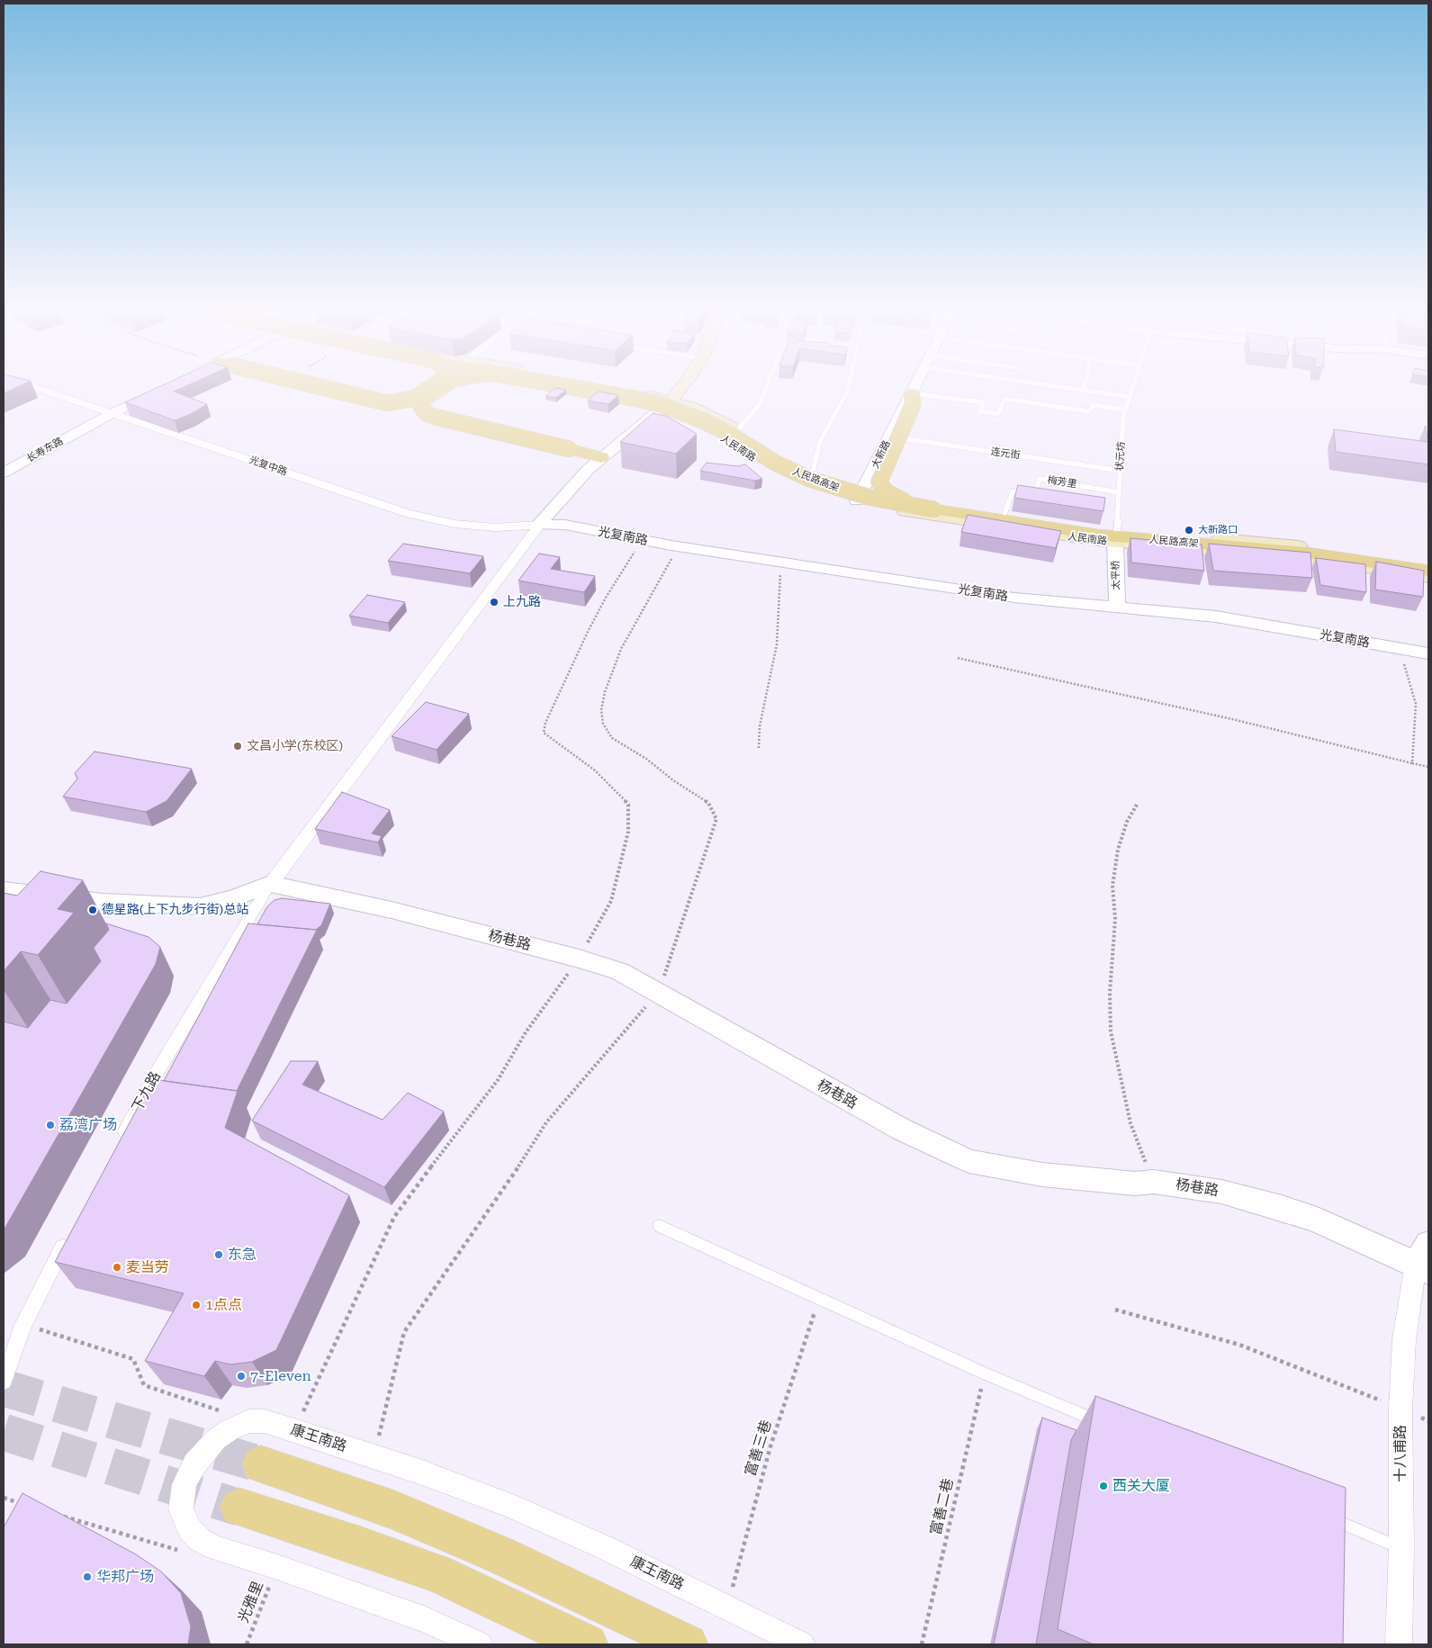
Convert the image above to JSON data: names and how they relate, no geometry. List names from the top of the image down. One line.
{"streets":{"main road":["人民南路","人民路高架"],"street":["长寿东路","大新路","光复中路","光复南路","太平桥","杨巷路","下九路","康王南路","十八甫路"],"lane":["连元街","状元坊","梅芳里"],"path":["富善三巷","富善二巷","光雅里"]},"crossings":[["人民南路","大新路"],["人民南路","状元坊"],["人民南路","梅芳里"],["人民南路","太平桥"],["长寿东路","光复中路"],["连元街","大新路"],["连元街","状元坊"],["状元坊","梅芳里"],["状元坊","太平桥"],["光复中路","光复南路"],["光复南路","太平桥"],["杨巷路","下九路"],["杨巷路","十八甫路"],["康王南路","富善三巷"],["康王南路","光雅里"]],"places":["大新路口","上九路","文昌小学(东校区)","德星路(上下九步行街)总站","荔湾广场","东急","麦当劳","1点点","7-Eleven","西关大厦","华邦广场"]}
